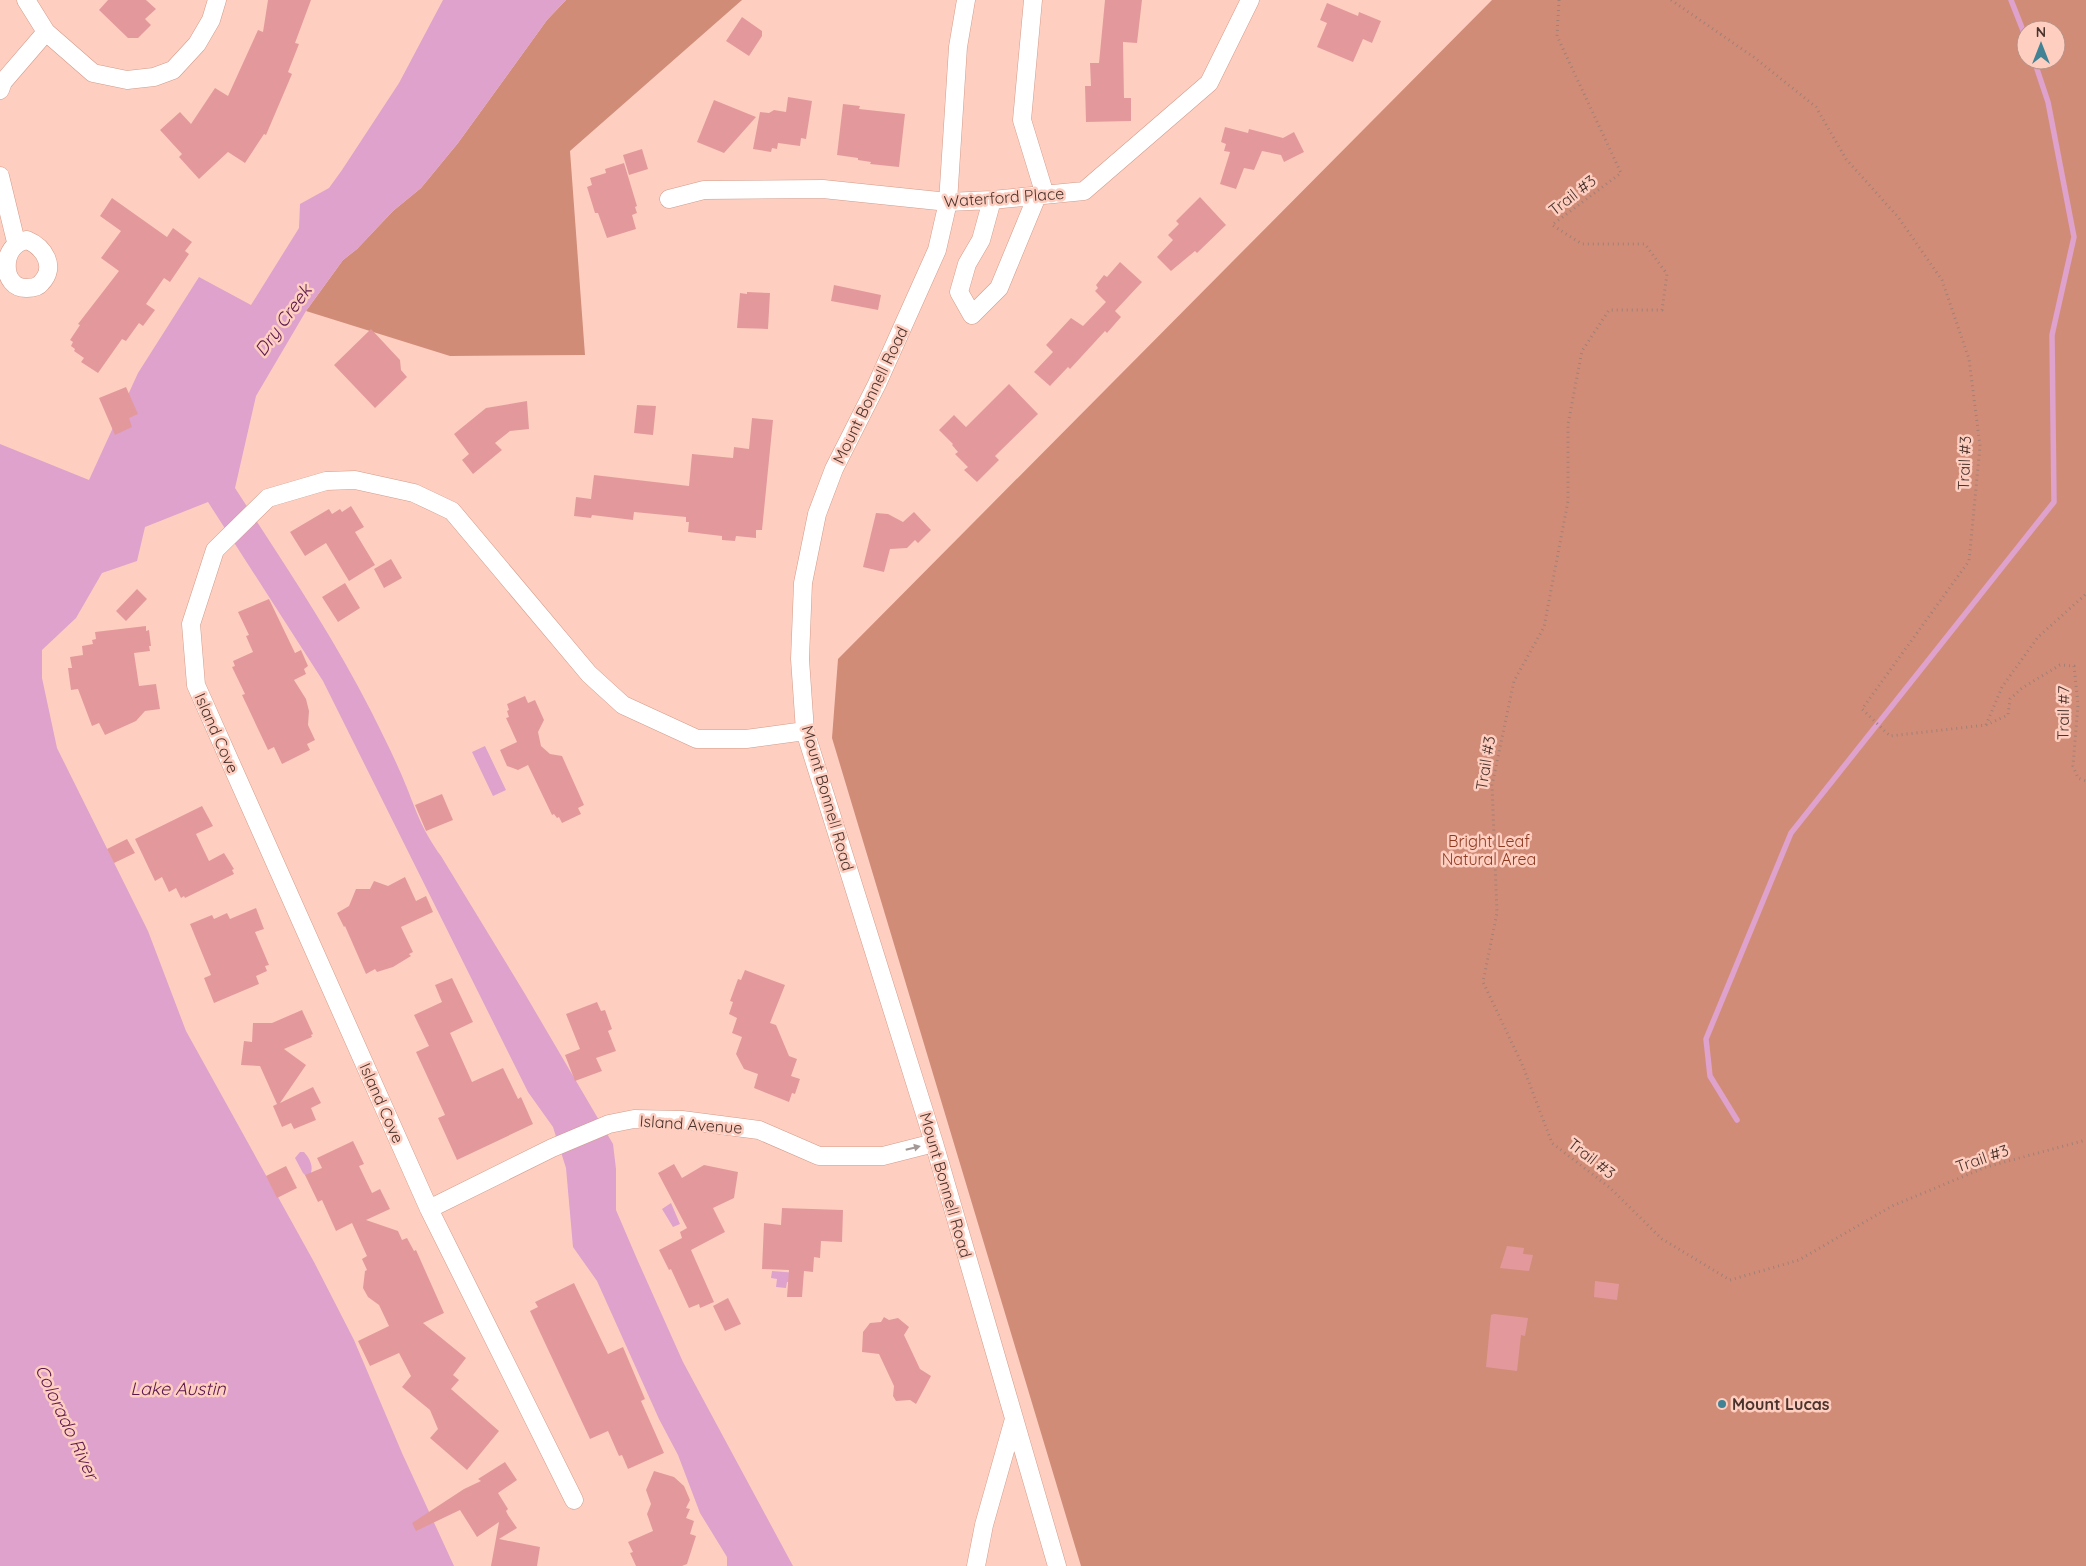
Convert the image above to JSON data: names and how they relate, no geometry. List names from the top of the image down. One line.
{"streets":{"street":["Waterford Place","Mount Bonnell Road","Island Cove","Island Avenue"],"path":["Trail #3","Trail #7"]},"crossings":[["Trail #3","Trail #7"],["Waterford Place","Mount Bonnell Road"],["Mount Bonnell Road","Island Cove"],["Mount Bonnell Road","Island Avenue"],["Island Cove","Island Avenue"]],"one_way":["Island Avenue"],"water":["Dry Creek","Lake Austin","Colorado River"],"parks":["Bright Leaf Natural Area"],"places":["Mount Lucas"],"north":"top"}
